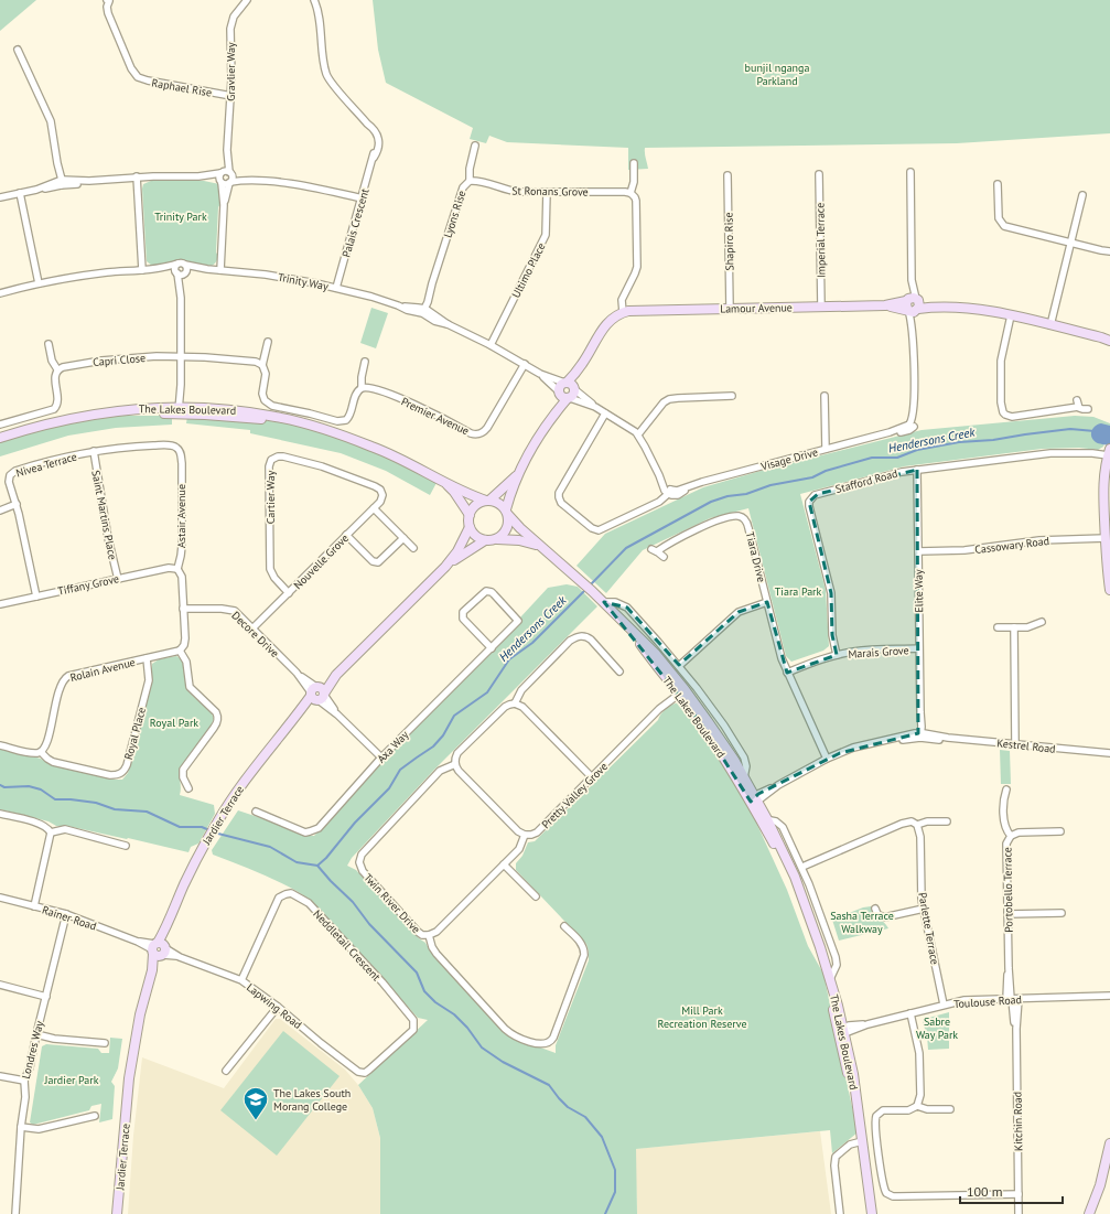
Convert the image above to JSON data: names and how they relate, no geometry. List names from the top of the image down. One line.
{"streets":{"street":["Gravlier Way","Raphael Rise","St Ronans Grove","Lyons Rise","Palais Crescent","Imperial Terrace","Shapiro Rise","Ultimo Place","Trinity Way","Lamour Avenue","Capri Close","The Lakes Boulevard","Premier Avenue","Visage Drive","Nivea Terrace","Stafford Road","Cartier Way","Saint Martins Place","Astair Avenue","Cassowary Road","Tiara Drive","Nouvelle Grove","Tiffany Grove","Elite Way","Decore Drive","Marais Grove","Rolain Avenue","Royal Place","Kestrel Road","Axa Way","Pretty Valley Grove","Jardier Terrace","Portobello Terrace","Twin River Drive","Rainer Road","Parlette Terrace","Neddletail Crescent","Toulouse Road","Lapwing Road","Londres Way","Kitchin Road"]},"crossings":[["Gravlier Way","Raphael Rise"],["St Ronans Grove","Lyons Rise"],["St Ronans Grove","Ultimo Place"],["Lyons Rise","Trinity Way"],["Palais Crescent","Trinity Way"],["Imperial Terrace","Lamour Avenue"],["Shapiro Rise","Lamour Avenue"],["Ultimo Place","Trinity Way"],["Trinity Way","Premier Avenue"],["Lamour Avenue","Visage Drive"],["The Lakes Boulevard","Kestrel Road"],["The Lakes Boulevard","Pretty Valley Grove"],["The Lakes Boulevard","Jardier Terrace"],["The Lakes Boulevard","Toulouse Road"],["Nivea Terrace","Saint Martins Place"],["Nivea Terrace","Astair Avenue"],["Nivea Terrace","Tiffany Grove"],["Stafford Road","Elite Way"],["Stafford Road","Marais Grove"],["Cartier Way","Nouvelle Grove"],["Saint Martins Place","Tiffany Grove"],["Astair Avenue","Tiffany Grove"],["Astair Avenue","Decore Drive"],["Astair Avenue","Rolain Avenue"],["Cassowary Road","Elite Way"],["Tiara Drive","Marais Grove"],["Tiara Drive","Kestrel Road"],["Nouvelle Grove","Decore Drive"],["Elite Way","Marais Grove"],["Elite Way","Kestrel Road"],["Decore Drive","Jardier Terrace"],["Rolain Avenue","Royal Place"],["Jardier Terrace","Rainer Road"],["Jardier Terrace","Lapwing Road"],["Portobello Terrace","Toulouse Road"],["Portobello Terrace","Kitchin Road"],["Rainer Road","Lapwing Road"],["Rainer Road","Londres Way"],["Parlette Terrace","Toulouse Road"],["Neddletail Crescent","Lapwing Road"],["Toulouse Road","Kitchin Road"]],"water":["Hendersons Creek"],"parks":["bunjil nganga Parkland","Trinity Park","Tiara Park","Royal Park","Sasha Terrace Walkway","Mill Park Recreation Reserve","Sabre Way Park","Jardier Park"],"places":{"school or university":["The Lakes South Morang College"]},"scale_bar":"100 m"}
